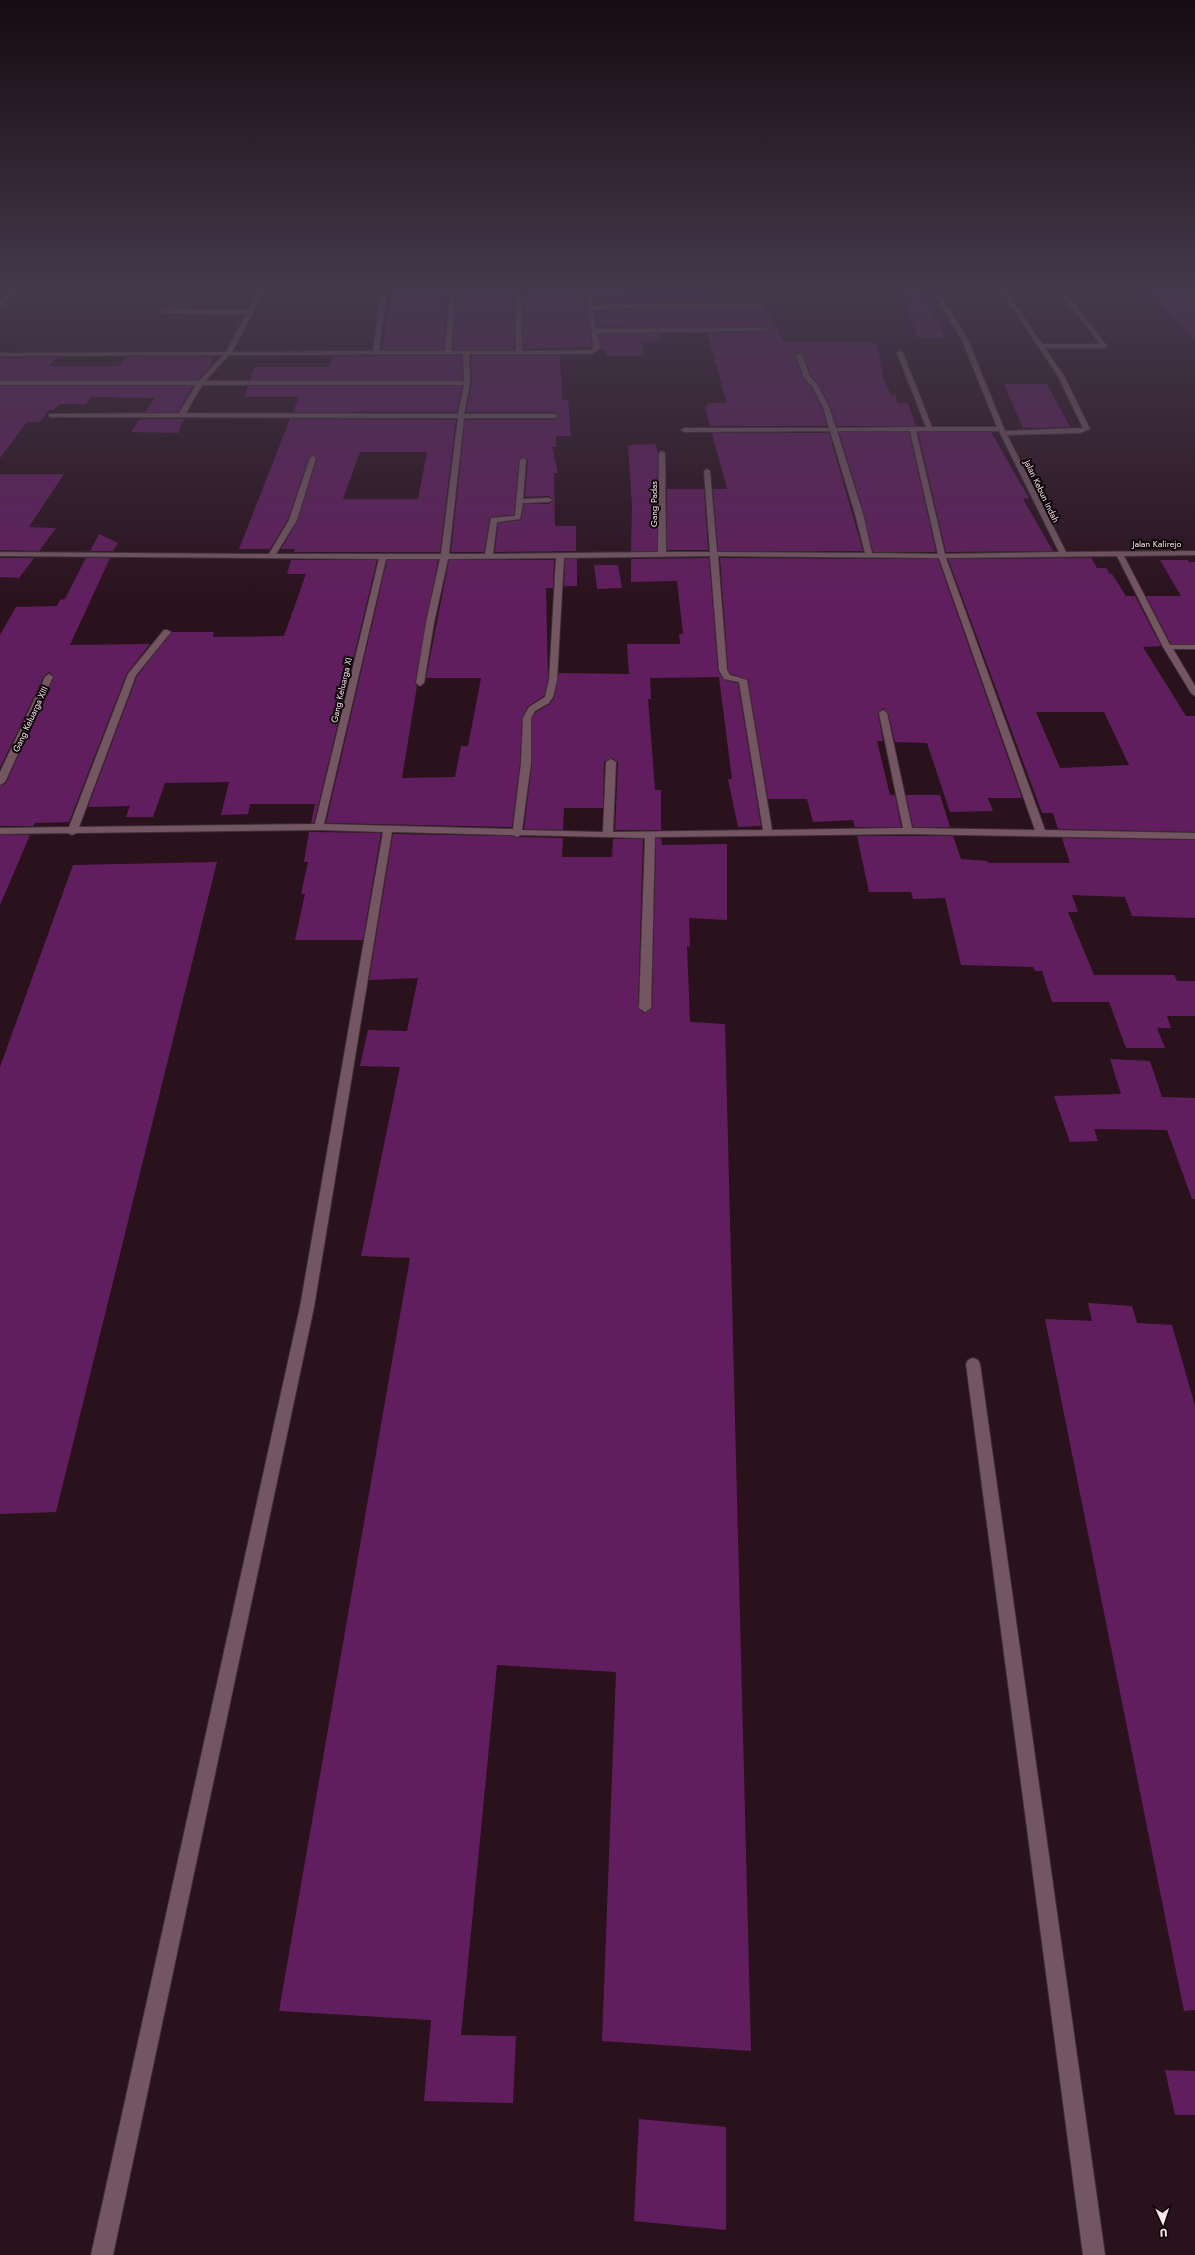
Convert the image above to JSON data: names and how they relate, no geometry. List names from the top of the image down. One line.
{"streets":{"street":["Jalan Kebun Indah","Gang Padas","Jalan Kalirejo","Gang Keluarga XI","Gang Keluarga XIII"]},"crossings":[["Jalan Kebun Indah","Jalan Kalirejo"],["Gang Padas","Jalan Kalirejo"],["Jalan Kalirejo","Gang Keluarga XI"]],"north":"bottom"}
